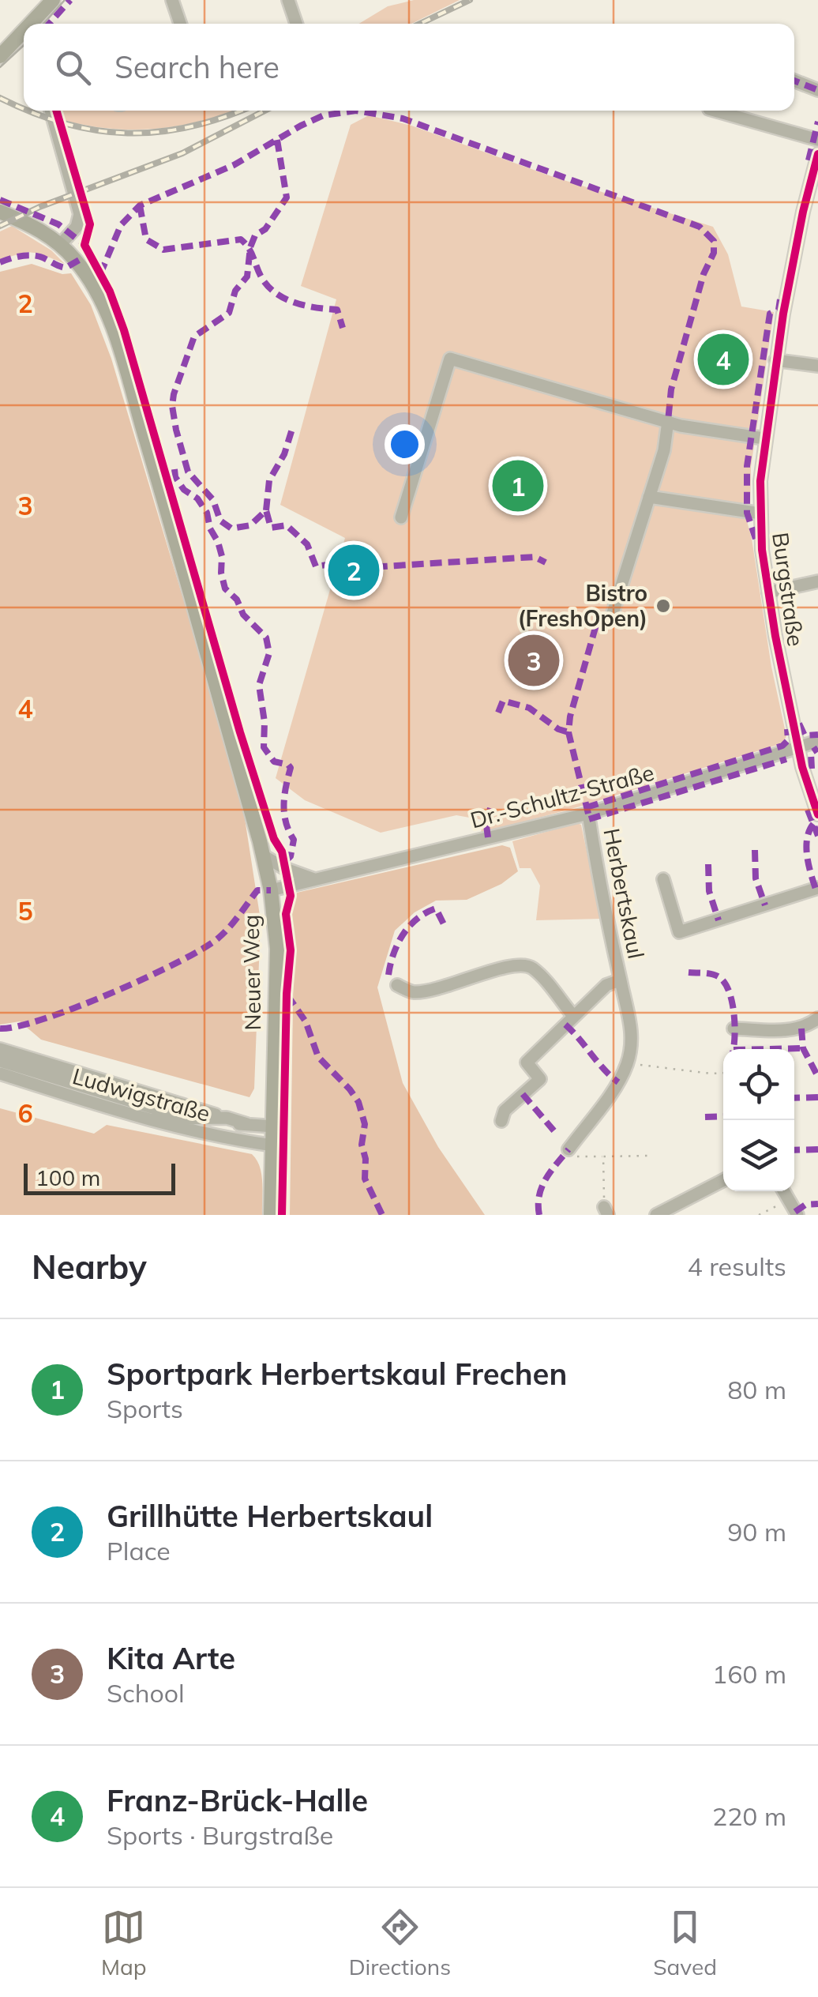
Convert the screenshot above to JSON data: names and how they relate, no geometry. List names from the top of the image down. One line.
{"streets":{"main road":["Neuer Weg"],"street":["Burgstraße","Dr.-Schultz-Straße","Herbertskaul","Ludwigstraße"]},"crossings":[["Burgstraße","Dr.-Schultz-Straße"],["Dr.-Schultz-Straße","Herbertskaul"],["Dr.-Schultz-Straße","Neuer Weg"],["Neuer Weg","Ludwigstraße"]],"places":["Bistro (FreshOpen)"],"scale_bar":"100 m","page":{"search":"Search here","pins":["4","1","2","3"],"scale":"100 m","heading":["Nearby","4 results"],"list":[{"mark":"1","name":"Sportpark Herbertskaul Frechen","note":"Sports","value":"80 m"},{"mark":"2","name":"Grillhütte Herbertskaul","note":"Place","value":"90 m"},{"mark":"3","name":"Kita Arte","note":"School","value":"160 m"},{"mark":"4","name":"Franz-Brück-Halle","note":"Sports · Burgstraße","value":"220 m"}],"nav":["Map","Directions","Saved"]},"grid":{"rows":["2","3","4","5","6"]}}
